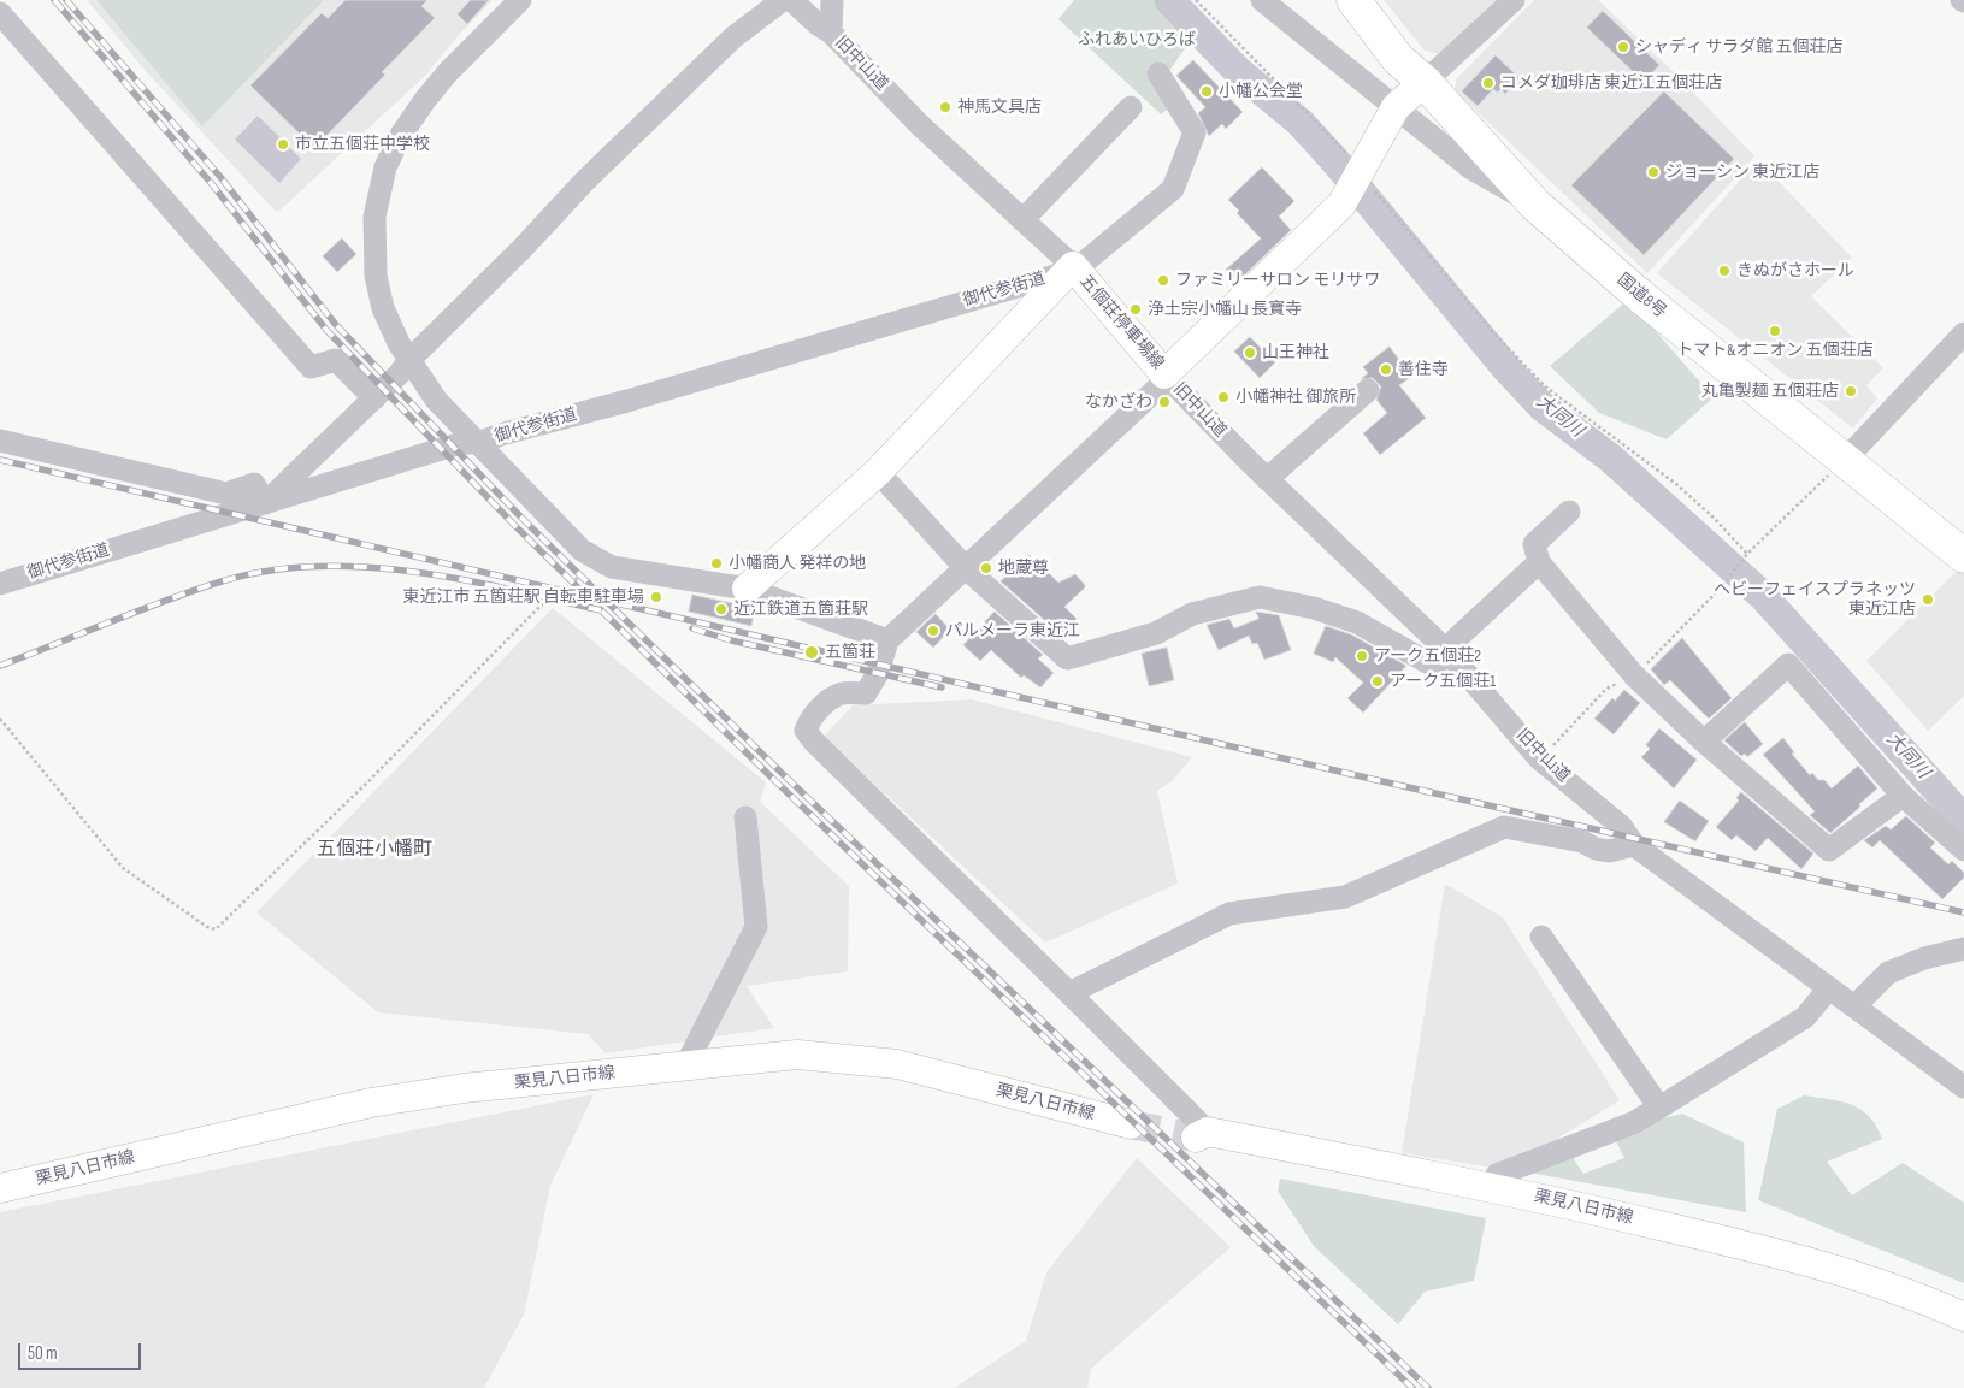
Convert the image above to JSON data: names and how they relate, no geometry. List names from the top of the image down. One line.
{"streets":{"highway":["国道8号"],"main road":["五個荘停車場線","栗見八日市線"],"street":["旧中山道","御代参街道"]},"crossings":[["旧中山道","御代参街道"],["旧中山道","五個荘停車場線"],["御代参街道","五個荘停車場線"],["国道8号","五個荘停車場線"]],"districts":["五個荘小幡町"],"water":["大同川"],"parks":["ふれあいひろば"],"places":["シャディ サラダ館 五個荘店","コメダ珈琲店 東近江五個荘店","小幡公会堂","神馬文具店","市立五個荘中学校","ジョーシン 東近江店","きぬがさホール","ファミリーサロン モリサワ","浄土宗小幡山 長寶寺","トマト&オニオン 五個荘店","山王神社","善住寺","丸亀製麺 五個荘店","小幡神社 御旅所","なかざわ","小幡商人 発祥の地","地蔵尊","東近江市 五箇荘駅 自転車駐車場","ヘビーフェイスプラネッツ 東近江店","近江鉄道五箇荘駅","パルメーラ東近江","五箇荘","アーク五個荘2","アーク五個荘1"],"scale_bar":"50 m"}
